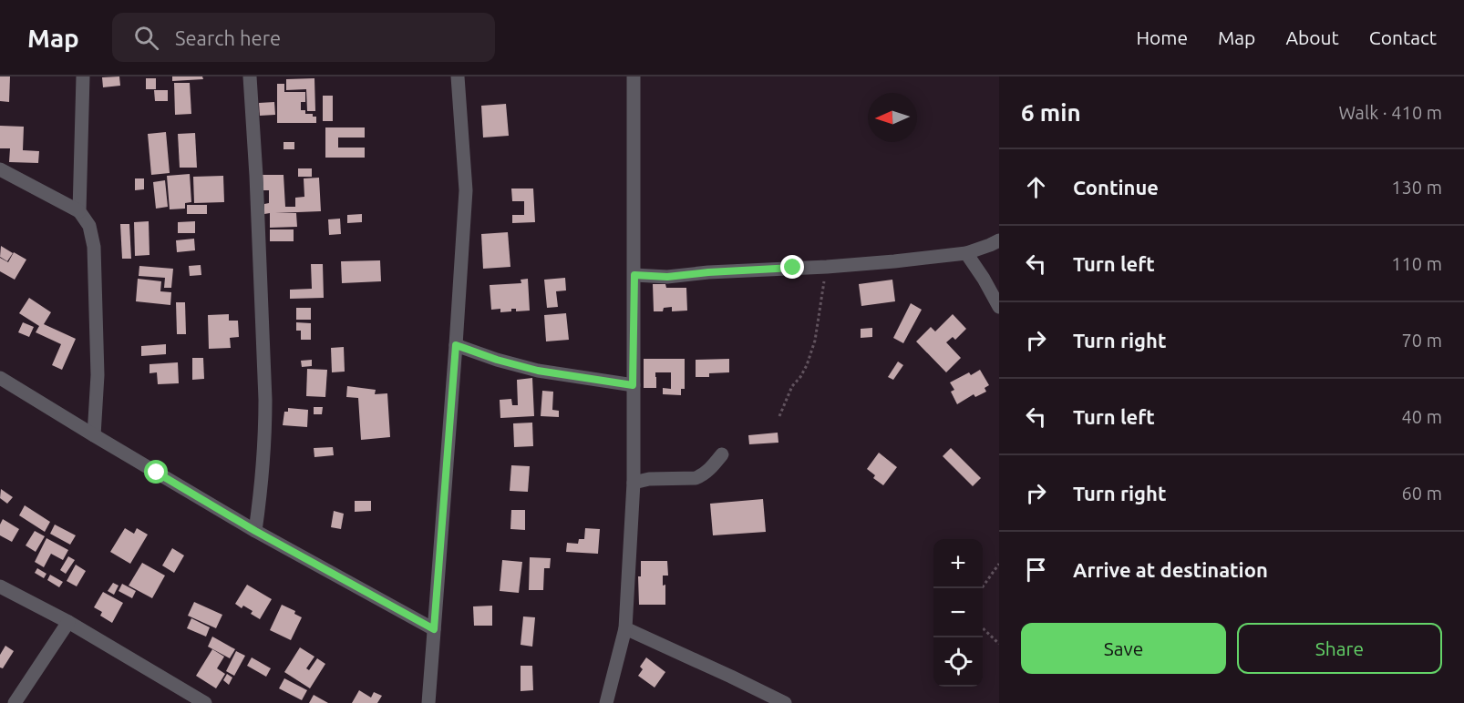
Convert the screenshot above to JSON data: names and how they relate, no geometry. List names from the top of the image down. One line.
{"north":"left","page":{"header":"Map","search":"Search here","nav":["Home","Map","About","Contact"],"heading":["6 min","Walk · 410 m"],"list":[["Continue","130 m"],["Turn left","110 m"],["Turn right","70 m"],["Turn left","40 m"],["Turn right","60 m"],"Arrive at destination"],"map_buttons":["+","−"],"buttons":["Save","Share"]}}
